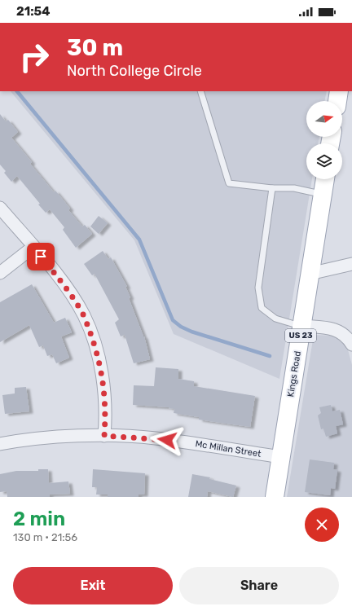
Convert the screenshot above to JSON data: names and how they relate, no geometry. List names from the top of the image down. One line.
{"streets":{"main road":["US 23","Kings Road"],"street":["Mc Millan Street"]},"crossings":[["Kings Road","Mc Millan Street"]],"north":"right","page":{"status":"21:54","turn":["30 m","North College Circle"],"heading":["2 min","130 m · 21:56"],"buttons":["Exit","Share"]}}
